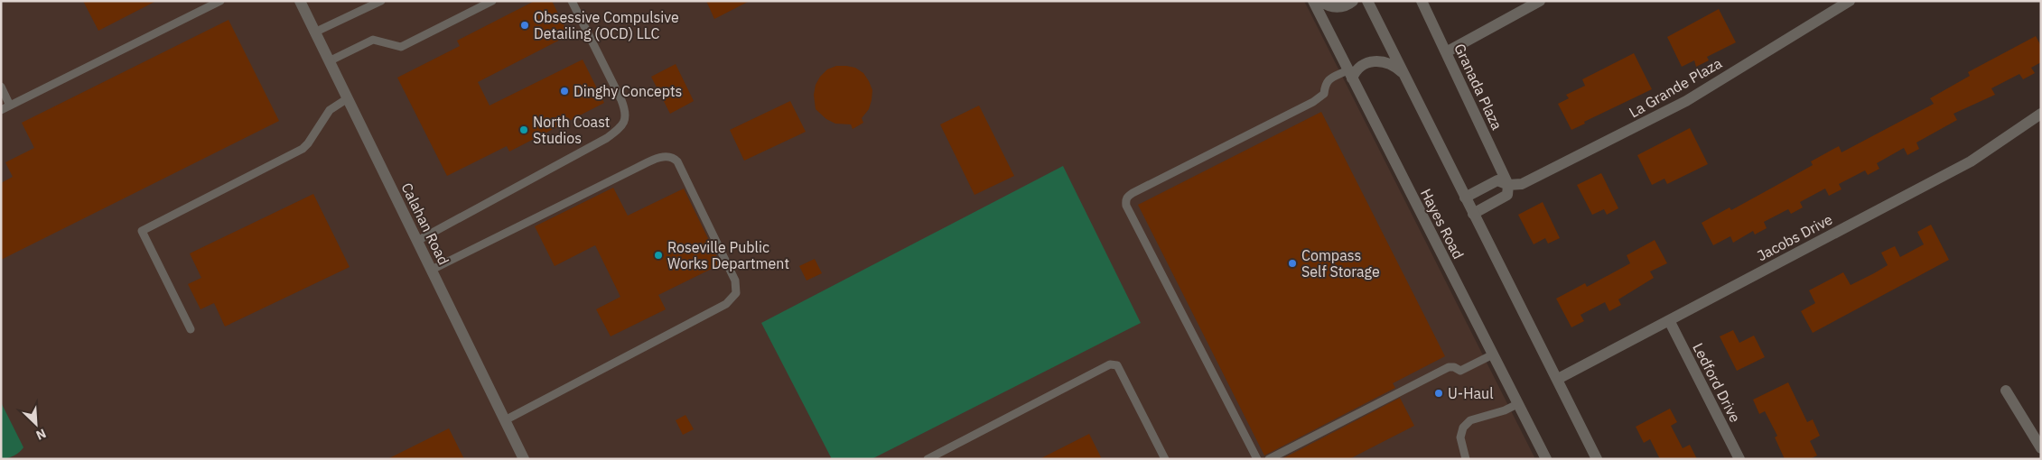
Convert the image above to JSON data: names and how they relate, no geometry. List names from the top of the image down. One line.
{"streets":{"street":["Granada Plaza","La Grande Plaza","Calahan Road","Hayes Road","Jacobs Drive","Ledford Drive"]},"crossings":[["Granada Plaza","La Grande Plaza"],["Jacobs Drive","Ledford Drive"]],"places":["Obsessive Compulsive Detailing (OCD) LLC","Dinghy Concepts","North Coast Studios","Roseville Public Works Department","Compass Self Storage","U-Haul"],"north":"bottom right"}
